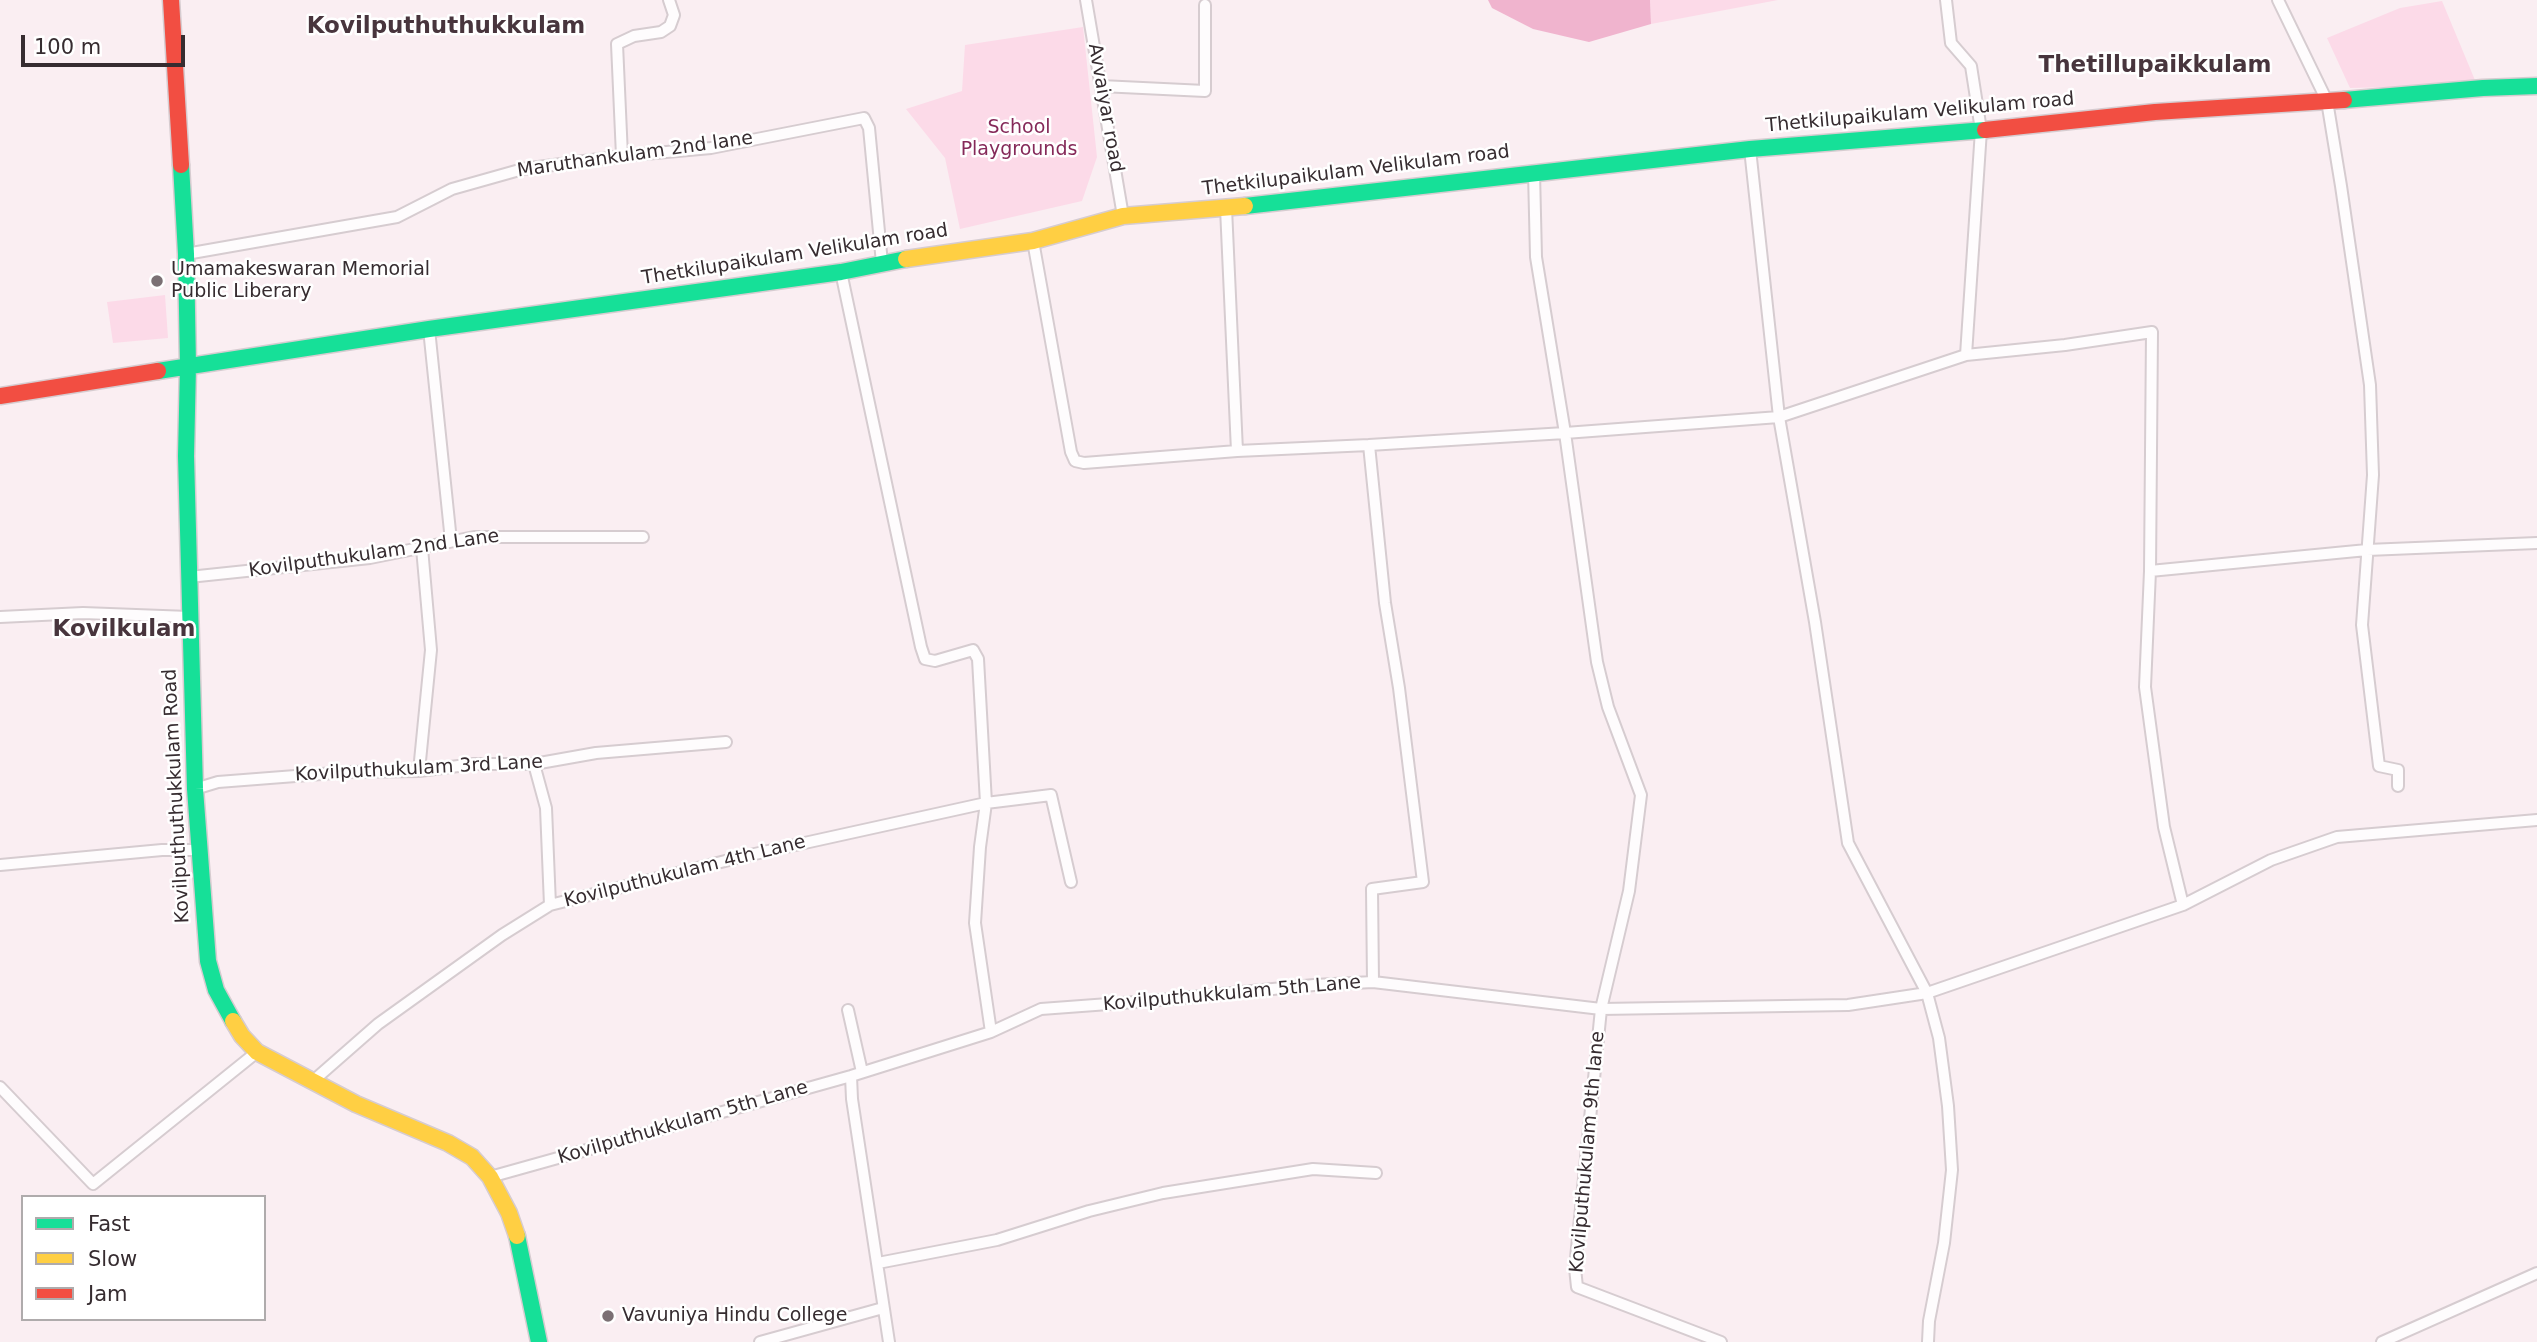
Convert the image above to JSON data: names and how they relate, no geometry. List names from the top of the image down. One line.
{"streets":{"street":["Avvaiyar road","Thetkilupaikulam Velikulam road","Maruthankulam 2nd lane","Kovilputhukulam 2nd Lane","Kovilputhukulam 3rd Lane","Kovilputhuthukkulam Road","Kovilputhukulam 4th Lane","Kovilputhukkulam 5th Lane","Kovilputhukulam 9th lane"]},"crossings":[["Avvaiyar road","Thetkilupaikulam Velikulam road"],["Thetkilupaikulam Velikulam road","Maruthankulam 2nd lane"],["Thetkilupaikulam Velikulam road","Kovilputhuthukkulam Road"],["Maruthankulam 2nd lane","Kovilputhuthukkulam Road"],["Kovilputhukulam 2nd Lane","Kovilputhuthukkulam Road"],["Kovilputhukulam 3rd Lane","Kovilputhuthukkulam Road"],["Kovilputhuthukkulam Road","Kovilputhukulam 4th Lane"],["Kovilputhuthukkulam Road","Kovilputhukkulam 5th Lane"],["Kovilputhukkulam 5th Lane","Kovilputhukulam 9th lane"]],"districts":["Kovilputhuthukkulam","Thetillupaikkulam","Kovilkulam"],"parks":["School Playgrounds"],"places":["Umamakeswaran Memorial Public Liberary","Vavuniya Hindu College"],"legend":["Fast","Slow","Jam"],"scale_bar":"100 m"}
